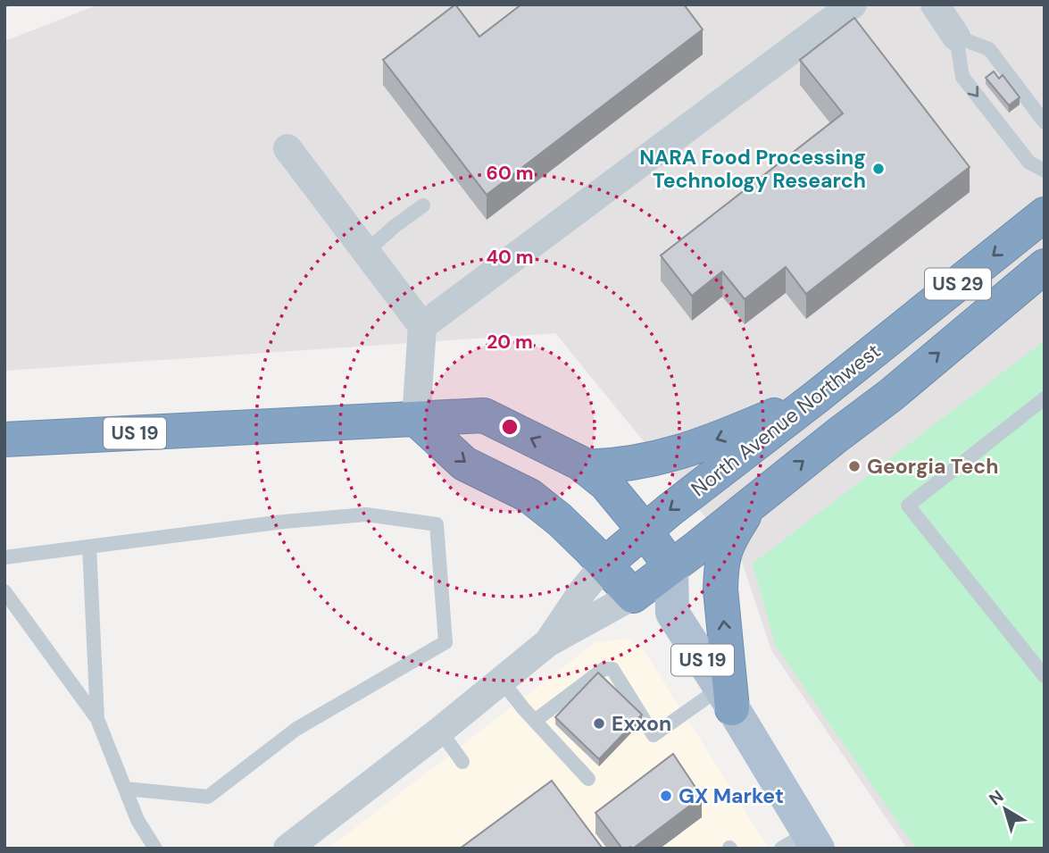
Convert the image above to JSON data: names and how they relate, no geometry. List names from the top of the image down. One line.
{"streets":{"highway":["US 29","North Avenue Northwest","US 19"]},"crossings":[["US 29","North Avenue Northwest"],["US 29","US 19"]],"places":["NARA Food Processing Technology Research","Georgia Tech","Exxon","GX Market"],"north":"top left","rings":["60 m","40 m","20 m"]}
